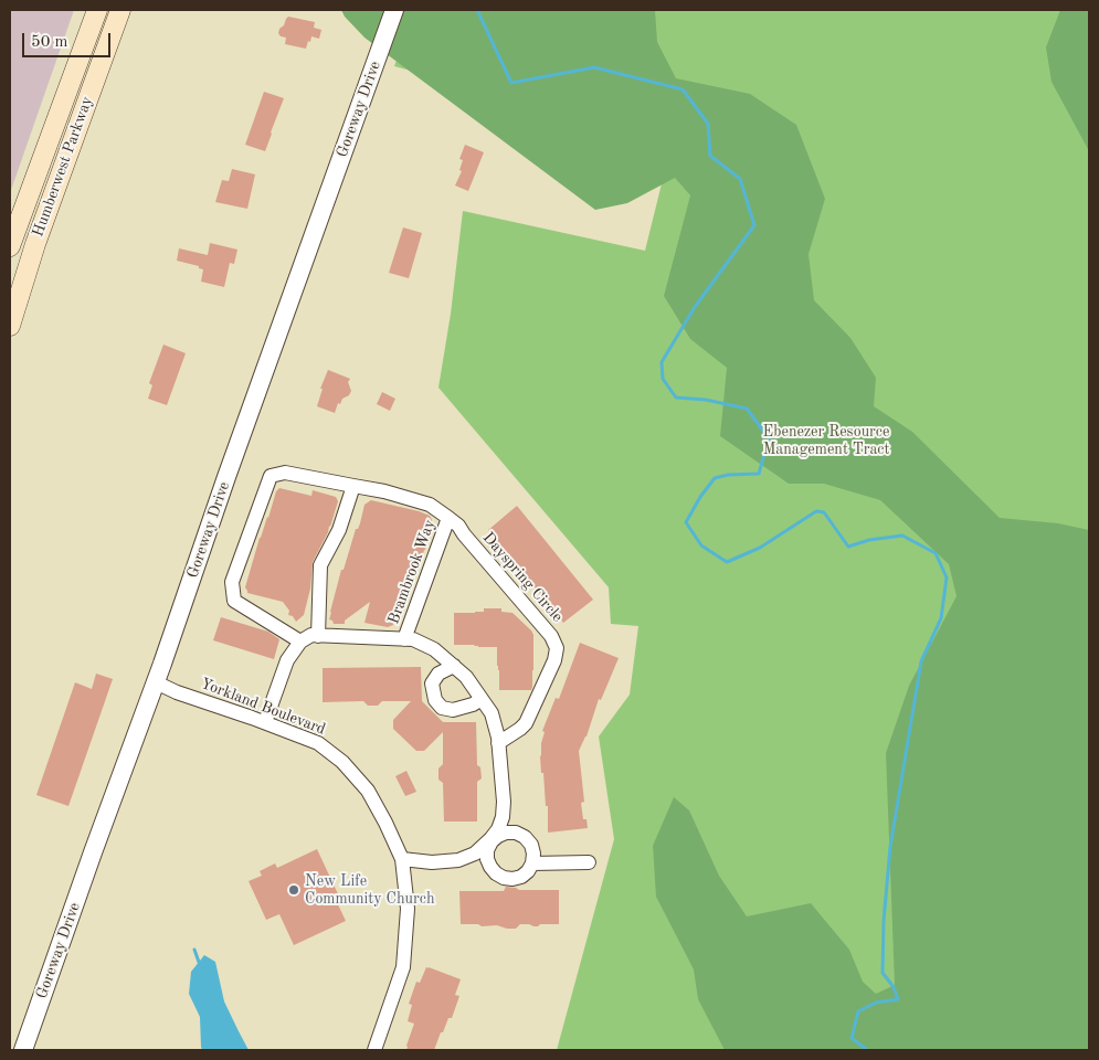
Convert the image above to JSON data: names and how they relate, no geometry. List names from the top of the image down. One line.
{"streets":{"main road":["Humberwest Parkway"],"street":["Goreway Drive","Brambrook Way","Dayspring Circle","Yorkland Boulevard"]},"crossings":[["Goreway Drive","Yorkland Boulevard"],["Brambrook Way","Dayspring Circle"]],"parks":["Ebenezer Resource Management Tract"],"places":["New Life Community Church"],"scale_bar":"50 m"}
